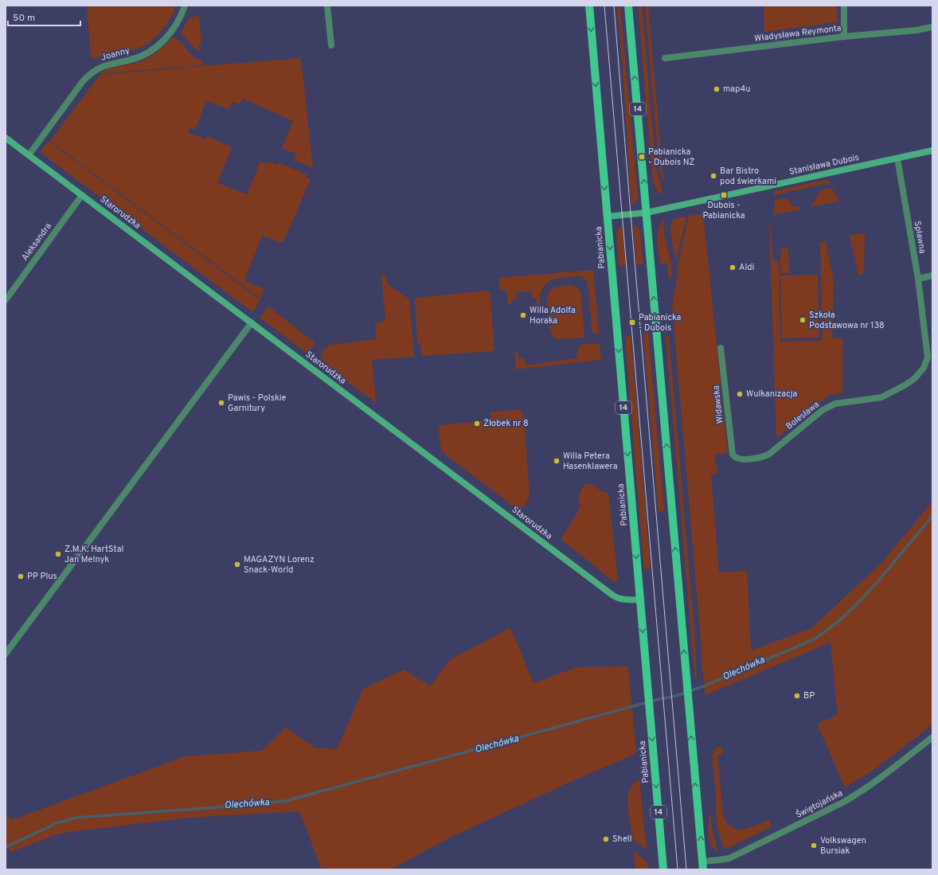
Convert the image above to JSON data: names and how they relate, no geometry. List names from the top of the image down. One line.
{"streets":{"main road":["14","Pabianicka"],"street":["Władysława Reymonta","Joanny","Stanisława Dubois","Starorudzka","Spławna","Aleksandra","Widawska","Bolesława","Świętojańska"]},"crossings":[["Joanny","Starorudzka"],["14","Stanisława Dubois"],["14","Świętojańska"],["Stanisława Dubois","Spławna"],["Stanisława Dubois","Pabianicka"],["Starorudzka","Aleksandra"],["Starorudzka","Pabianicka"],["Spławna","Bolesława"],["Widawska","Bolesława"]],"water":["Olechówka"],"places":{"other":["map4u","Bar Bistro pod świerkami","Aldi","Willa Adolfa Horaka","Szkoła Podstawowa nr 138","Wulkanizacja","Pawis - Polskie Garnitury","Żłobek nr 8","Willa Petera Hasenklawera","Z.M.K. HartStal Jan Melnyk","MAGAZYN Lorenz Snack-World","PP Plus","BP","Shell","Volkswagen Bursiak"],"transit":["Pabianicka - Dubois NŻ","Dubois - Pabianicka","Pabianicka - Dubois"]},"scale_bar":"50 m"}
